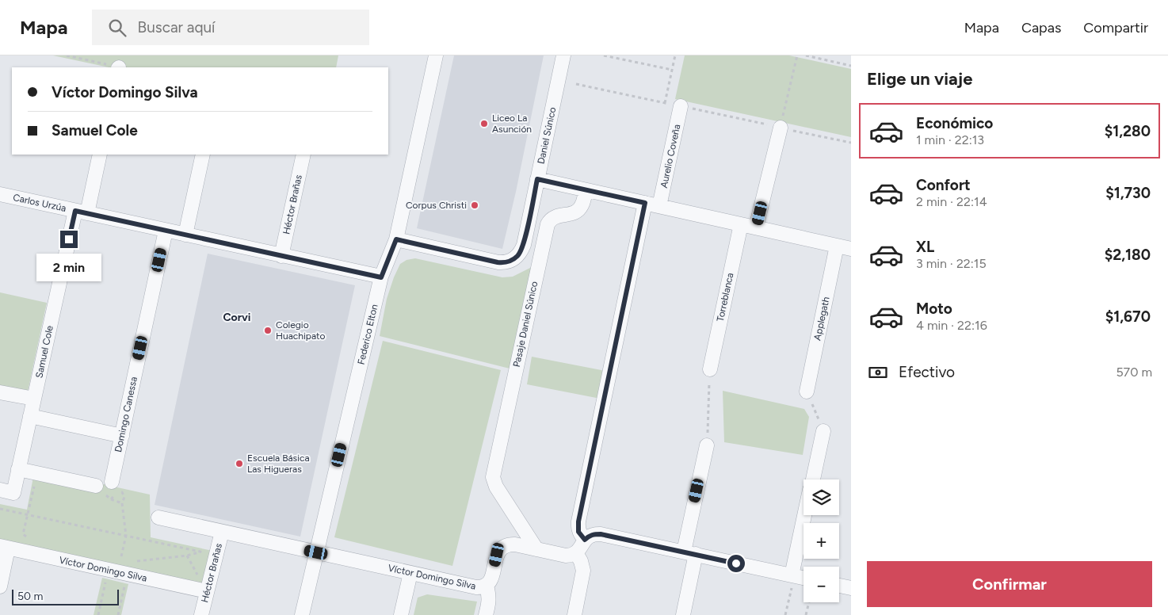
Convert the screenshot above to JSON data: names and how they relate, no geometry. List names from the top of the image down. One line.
{"streets":{"street":["Daniel Súnico","Aurelio Coveña","Carlos Urzúa","Héctor Brañas","Torreblanca","Applegath","Pasaje Daniel Súnico","Federico Elton","Samuel Cole","Domingo Canessa","Víctor Domingo Silva"]},"crossings":[["Daniel Súnico","Federico Elton"],["Carlos Urzúa","Héctor Brañas"],["Carlos Urzúa","Federico Elton"],["Carlos Urzúa","Samuel Cole"],["Carlos Urzúa","Domingo Canessa"],["Héctor Brañas","Víctor Domingo Silva"],["Pasaje Daniel Súnico","Víctor Domingo Silva"],["Federico Elton","Víctor Domingo Silva"]],"districts":["Corvi"],"places":["Liceo La Asunción","Corpus Christi","Colegio Huachipato","Escuela Básica Las Higueras"],"scale_bar":"50 m","page":{"header":"Mapa","search":"Buscar aquí","nav":["Mapa","Capas","Compartir"],"heading":"Elige un viaje","banner":["Víctor Domingo Silva","Samuel Cole"],"list":[{"name":"Económico","note":"1 min · 22:13","value":"$1,280"},{"name":"Confort","note":"2 min · 22:14","value":"$1,730"},{"name":"XL","note":"3 min · 22:15","value":"$2,180"},{"name":"Moto","note":"4 min · 22:16","value":"$1,670"}],"bubble":"2 min","pay":["Efectivo","570 m"],"map_buttons":["+","−"],"buttons":"Confirmar","scale":"50 m"}}
